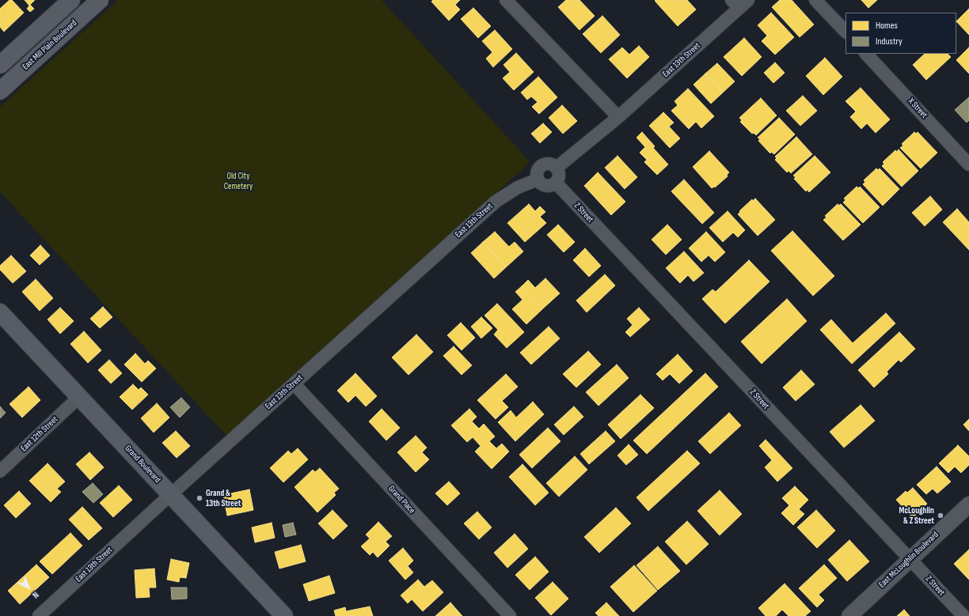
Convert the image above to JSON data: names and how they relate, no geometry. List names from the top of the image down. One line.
{"streets":{"main road":["East Mill Plain Boulevard","Grand Boulevard"],"street":["East 13th Street","X Street","Z Street","East 12th Street","Grand Place","East McLoughlin Boulevard"]},"crossings":[["East 13th Street","Z Street"],["East 13th Street","Grand Boulevard"],["East 13th Street","Grand Place"],["Z Street","East McLoughlin Boulevard"],["East 12th Street","Grand Boulevard"]],"parks":["Old City Cemetery"],"places":["Grand & 13th Street","McLoughlin & Z Street"],"legend":["Homes","Industry"],"north":"bottom right"}
